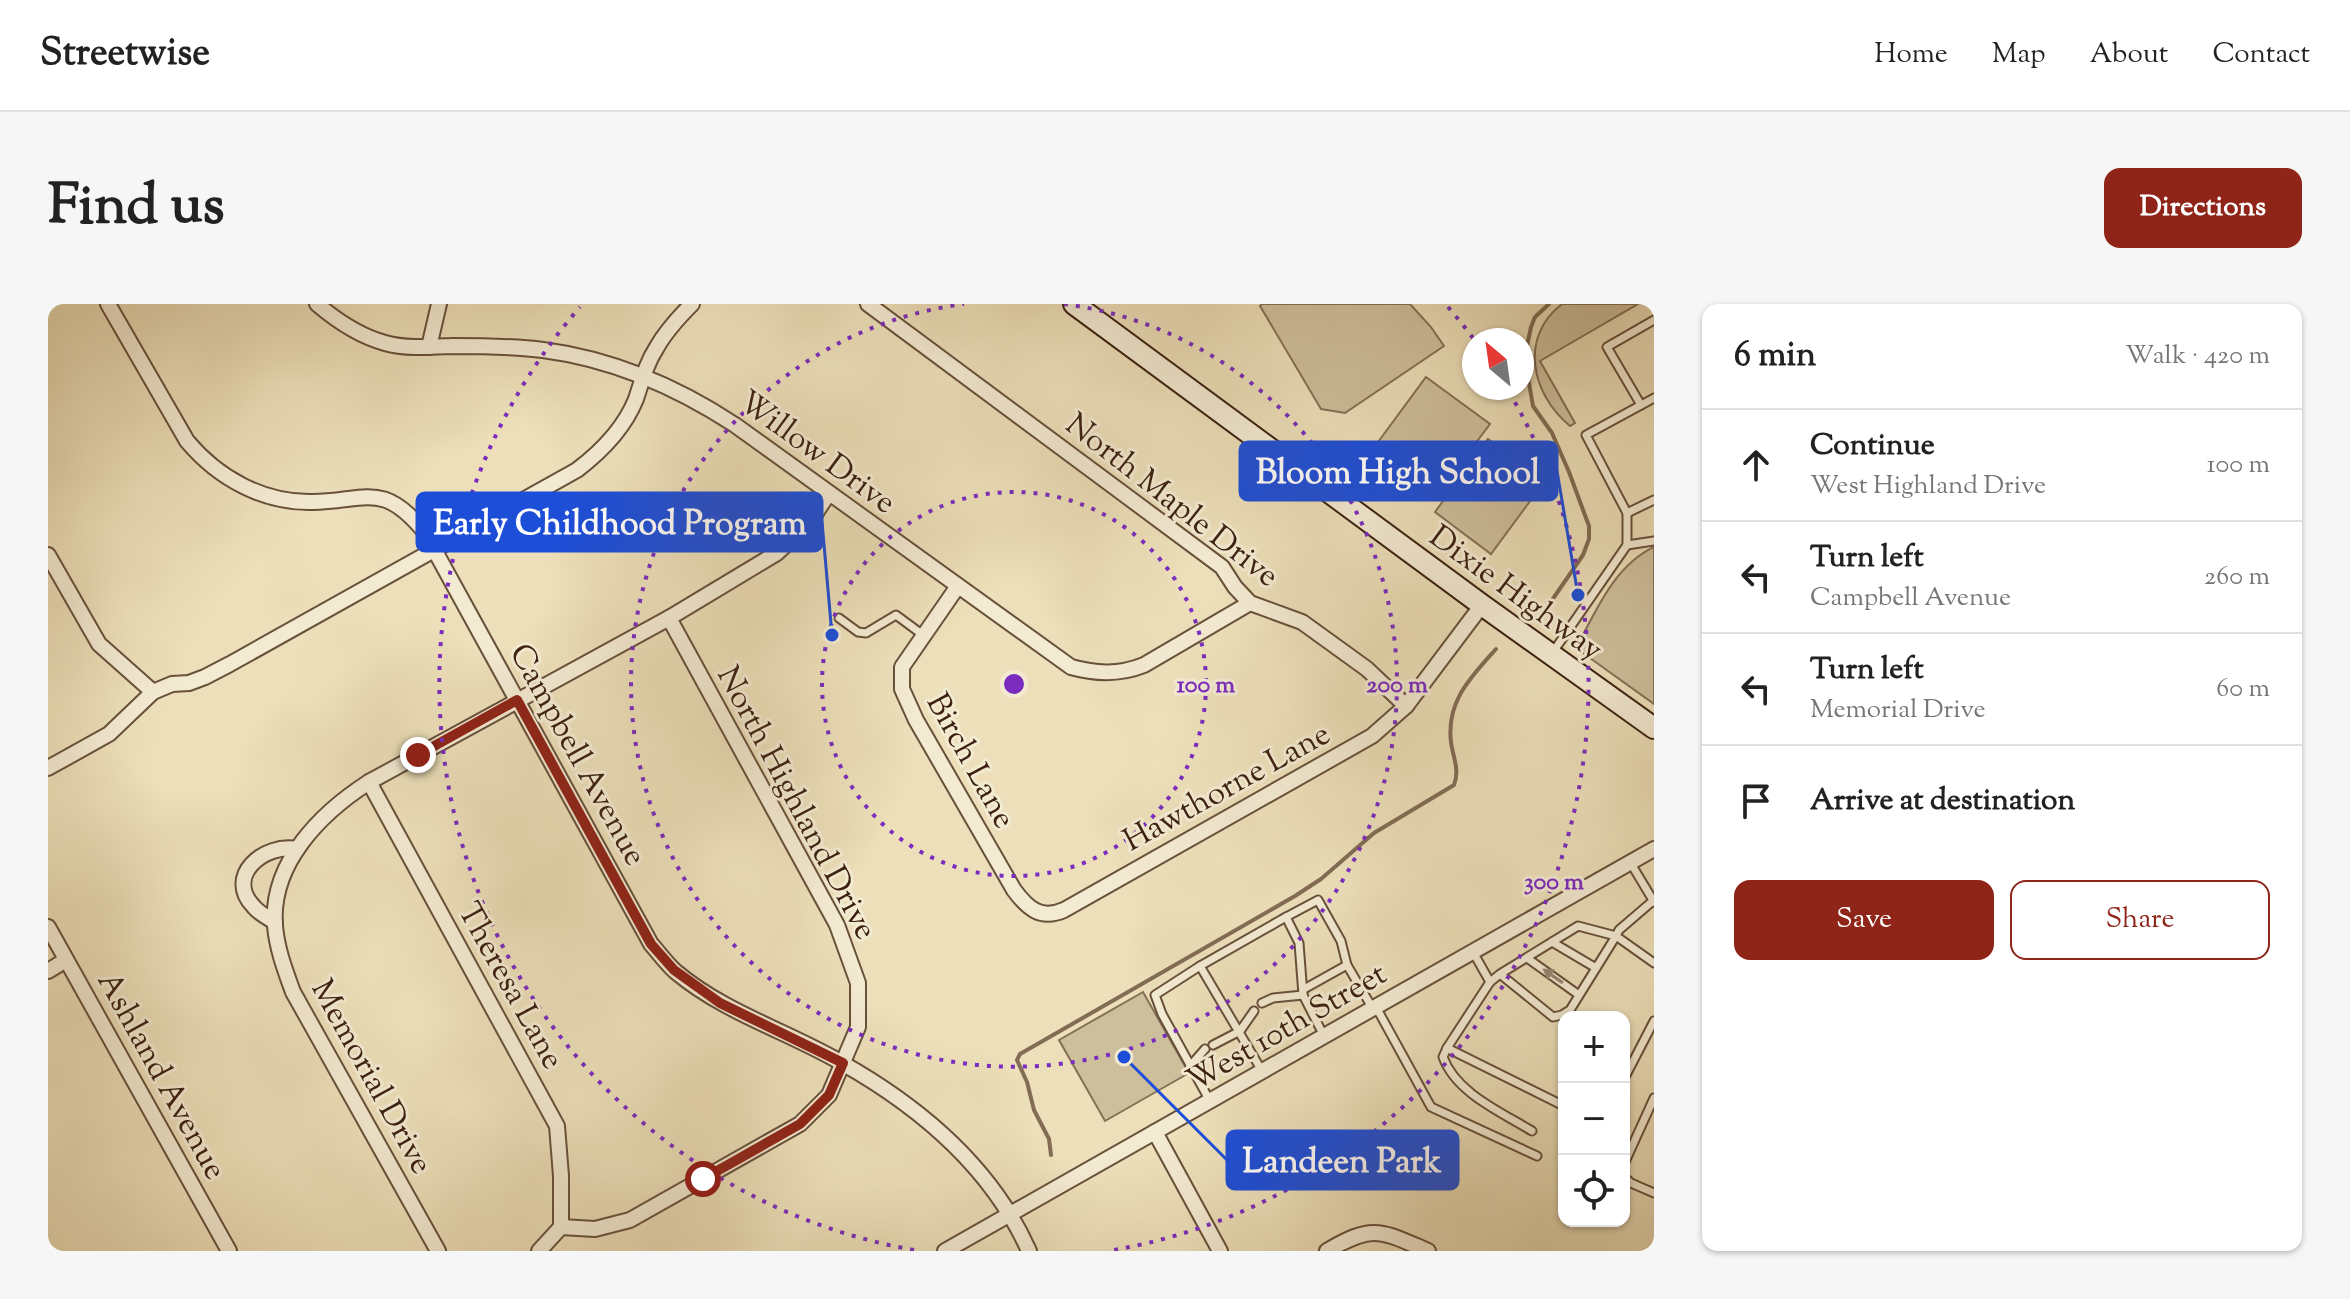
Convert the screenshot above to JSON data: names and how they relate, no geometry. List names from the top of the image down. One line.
{"streets":{"main road":["Dixie Highway"],"street":["Willow Drive","North Maple Drive","Campbell Avenue","Birch Lane","Hawthorne Lane","North Highland Drive","Theresa Lane","West 10th Street","Ashland Avenue","Memorial Drive"]},"crossings":[["Willow Drive","North Maple Drive"],["Willow Drive","Birch Lane"],["Willow Drive","Memorial Drive"],["North Maple Drive","Hawthorne Lane"],["Dixie Highway","Hawthorne Lane"],["Campbell Avenue","North Highland Drive"],["Campbell Avenue","West 10th Street"],["Campbell Avenue","Memorial Drive"],["Birch Lane","Hawthorne Lane"],["North Highland Drive","Theresa Lane"],["North Highland Drive","Memorial Drive"],["Theresa Lane","Memorial Drive"]],"places":["Bloom High School","Early Childhood Program","Landeen Park"],"north":"top left","page":{"header":"Streetwise","nav":["Home","Map","About","Contact"],"title":"Find us","buttons":["Directions",["Save","Share"]],"heading":["6 min","Walk · 420 m"],"list":[["Continue","West Highland Drive","100 m"],["Turn left","Campbell Avenue","260 m"],["Turn left","Memorial Drive","60 m"],"Arrive at destination"],"map_buttons":["+","−"]},"rings":["100 m","200 m","300 m"]}
